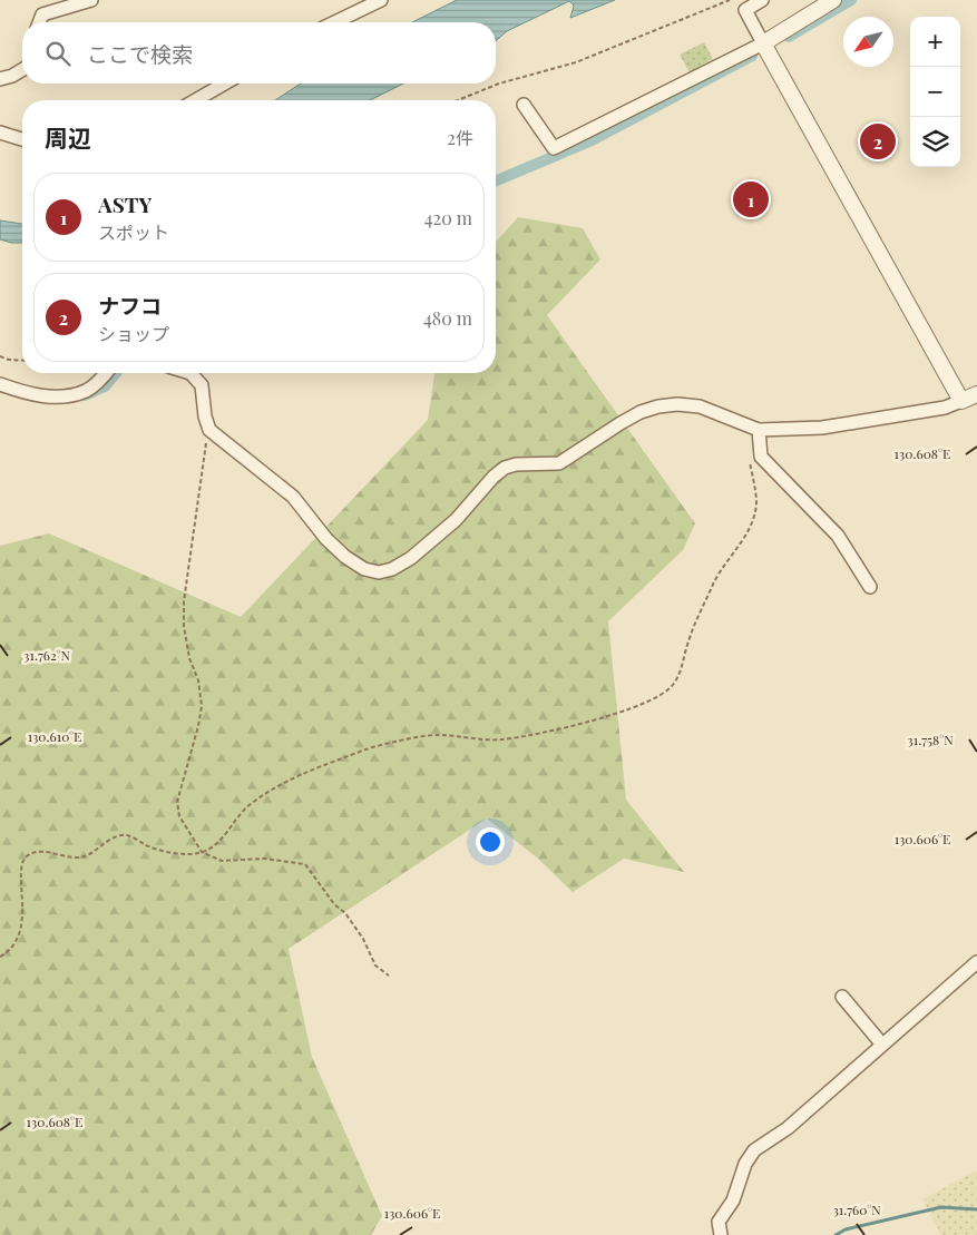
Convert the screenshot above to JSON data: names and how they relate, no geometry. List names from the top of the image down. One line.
{"north":"bottom left","page":{"map_buttons":["+","−"],"search":"ここで検索","heading":["周辺","2件"],"pins":["2","1"],"list":[{"mark":"1","name":"ASTY","note":"スポット","value":"420 m"},{"mark":"2","name":"ナフコ","note":"ショップ","value":"480 m"}]},"coordinates":["130.608°E","31.762°N","130.610°E","31.758°N","130.606°E","31.760°N"]}
